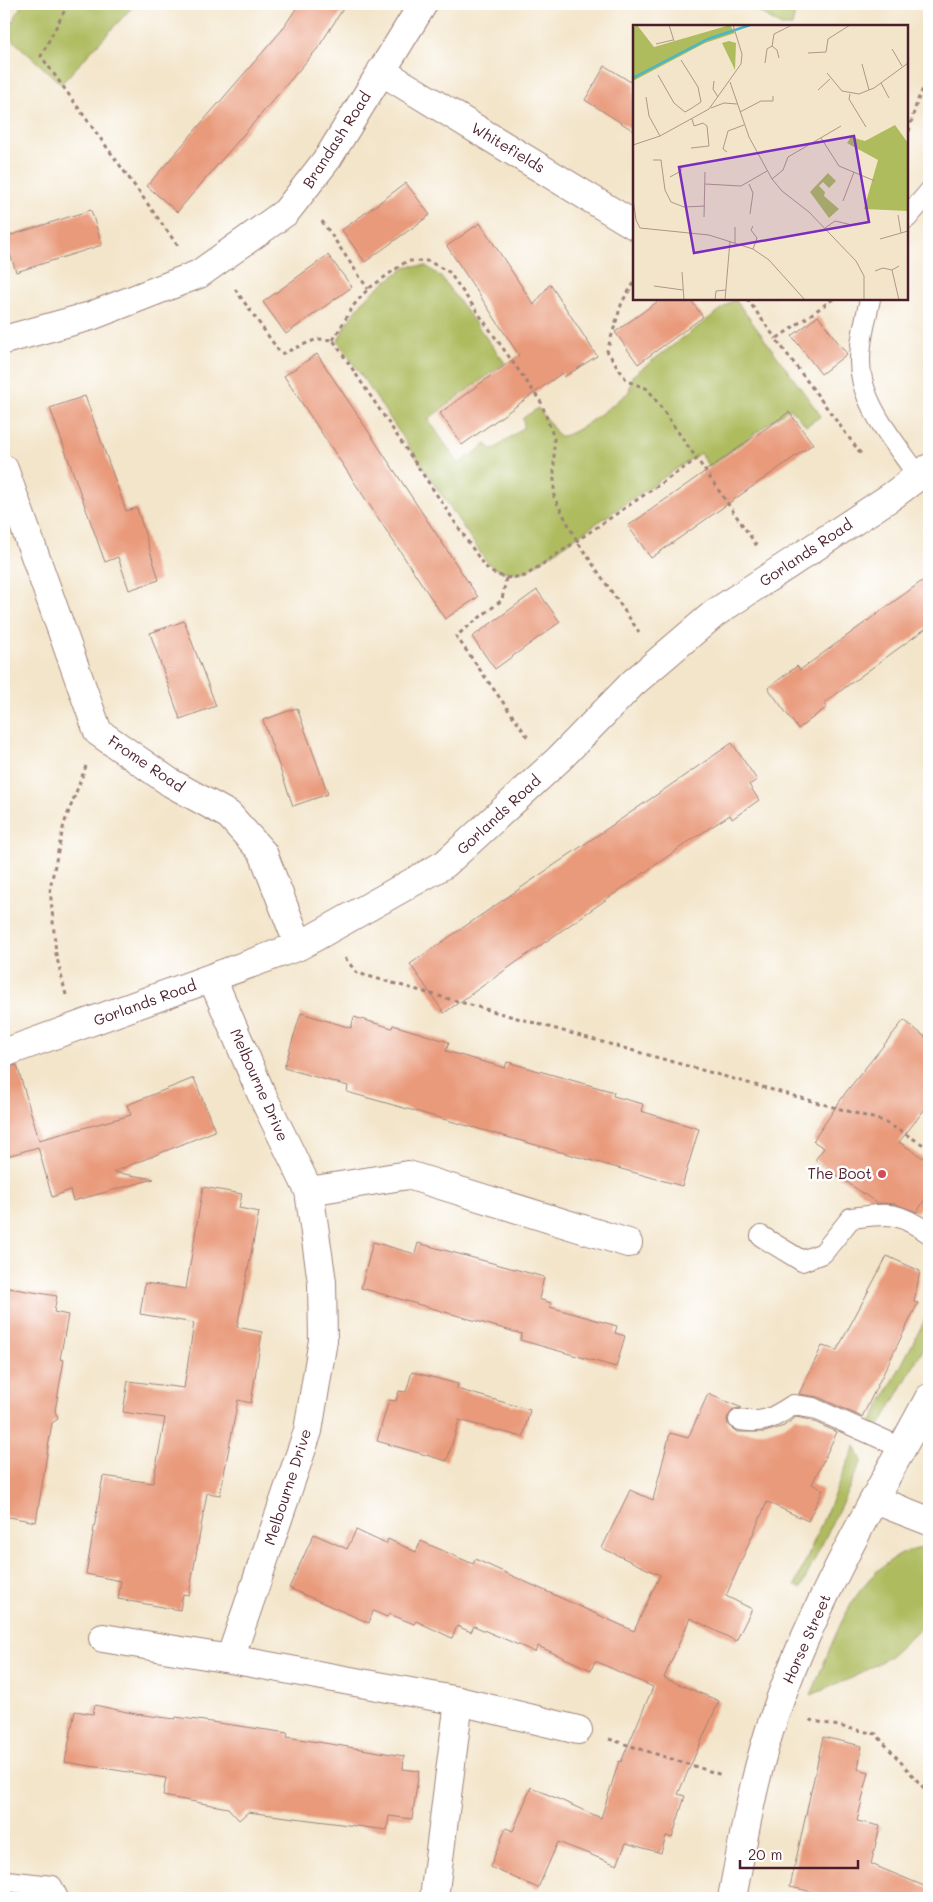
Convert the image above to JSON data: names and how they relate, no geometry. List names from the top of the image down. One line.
{"streets":{"street":["Brandash Road","Whitefields","Gorlands Road","Frome Road","Melbourne Drive","Horse Street"]},"crossings":[["Brandash Road","Whitefields"],["Gorlands Road","Frome Road"],["Gorlands Road","Melbourne Drive"]],"places":["The Boot"],"scale_bar":"20 m"}
